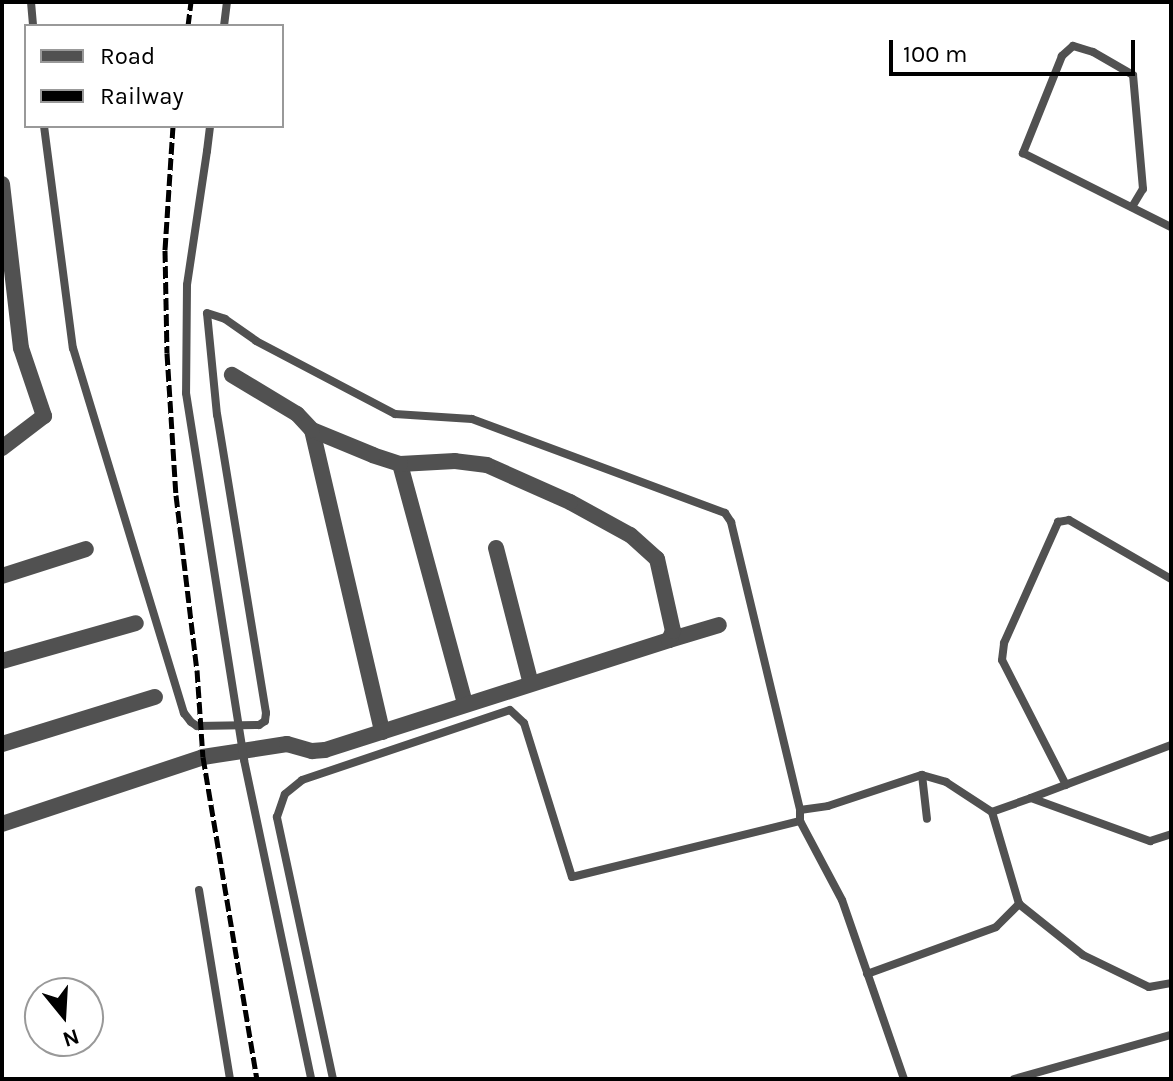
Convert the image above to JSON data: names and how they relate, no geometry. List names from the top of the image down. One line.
{"legend":["Road","Railway"],"scale_bar":"100 m","north":"bottom"}
